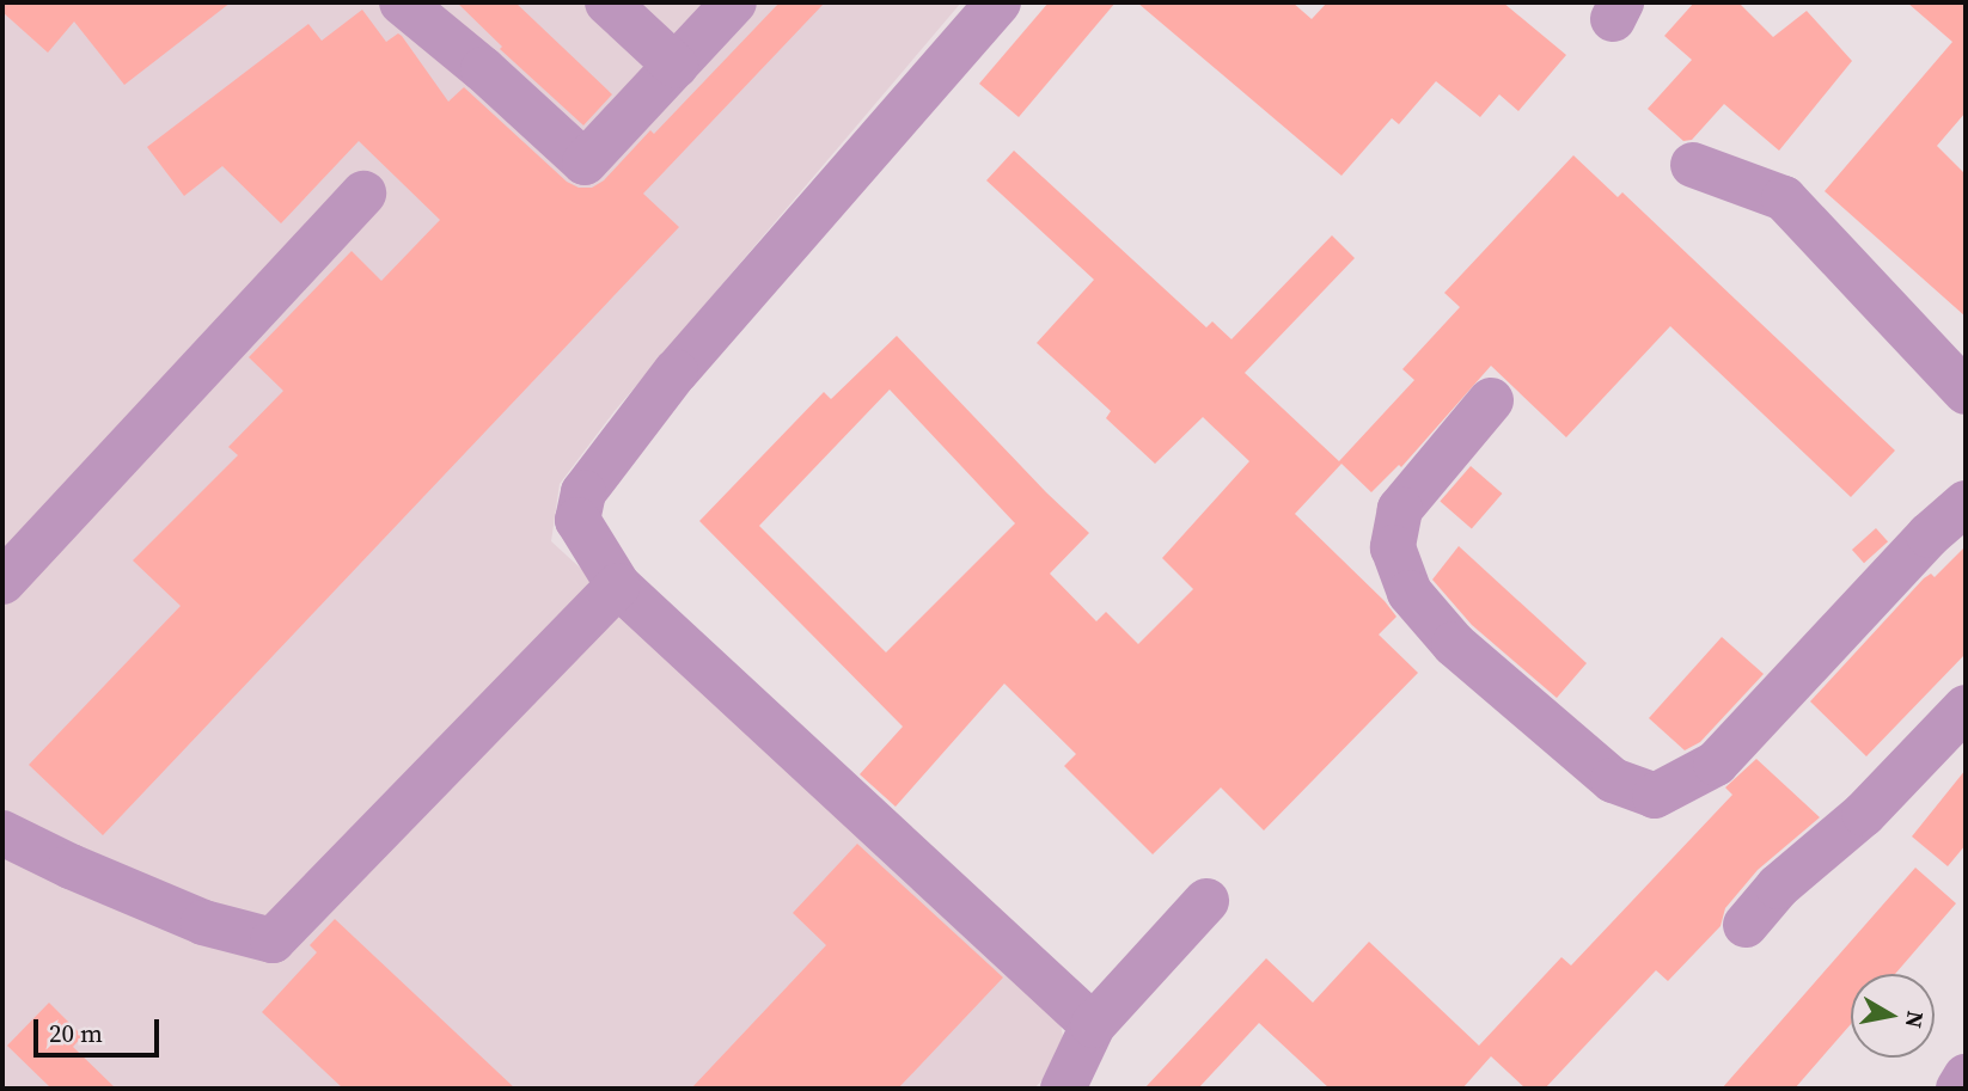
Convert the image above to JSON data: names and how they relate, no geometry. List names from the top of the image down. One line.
{"scale_bar":"20 m","north":"right"}
